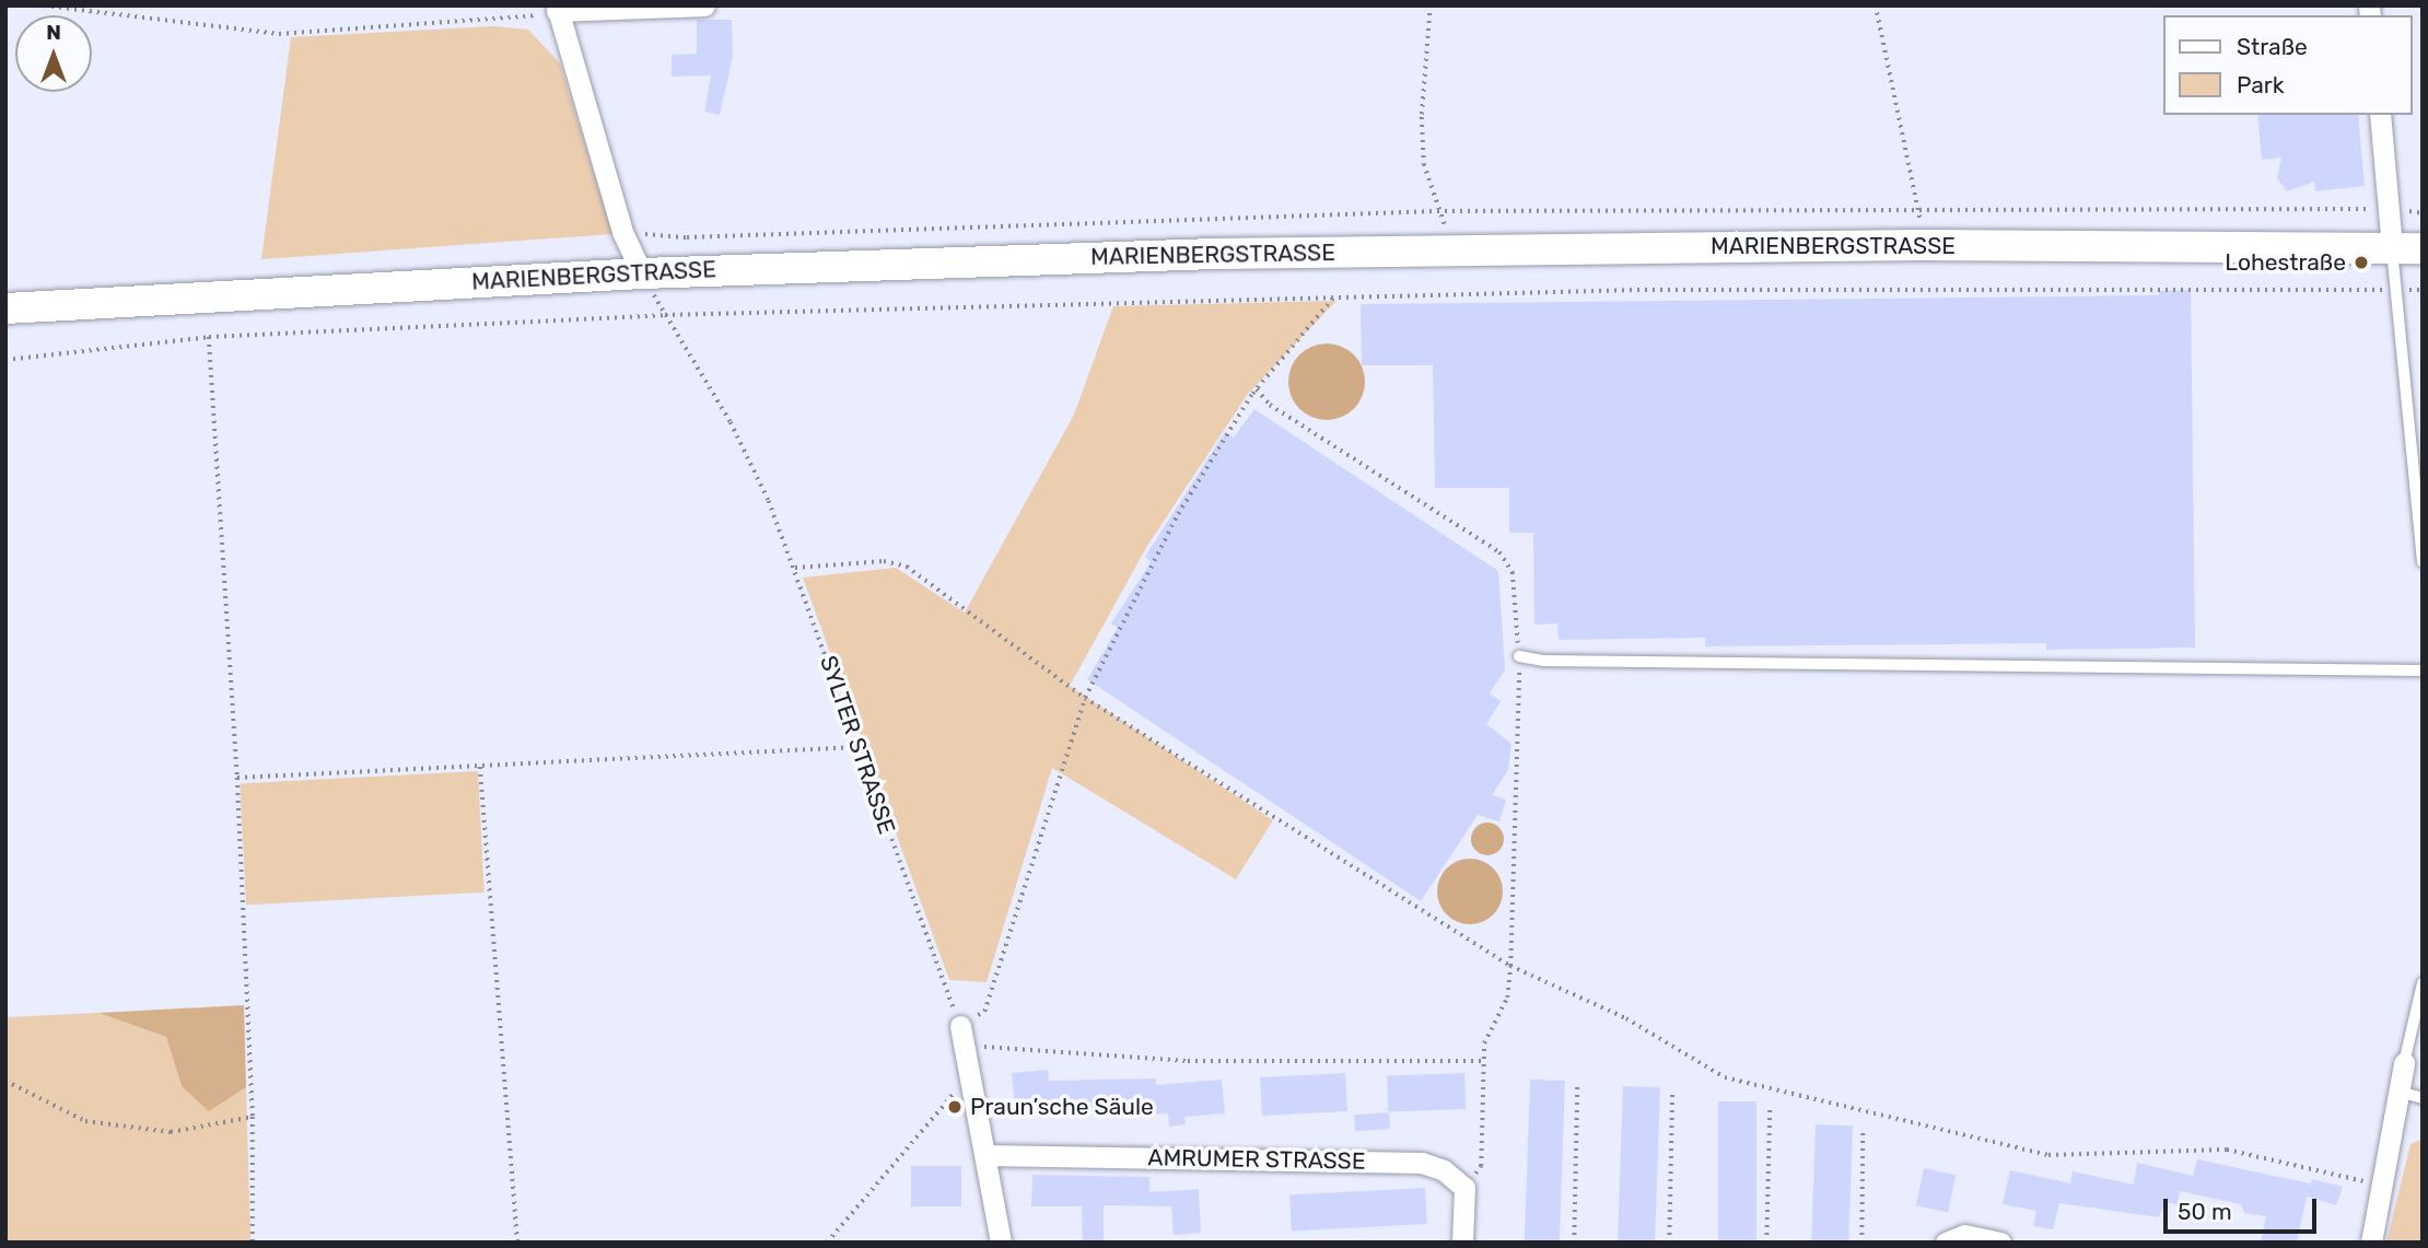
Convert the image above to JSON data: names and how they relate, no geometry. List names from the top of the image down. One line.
{"streets":{"main road":["MARIENBERGSTRASSE"],"street":["AMRUMER STRASSE"],"path":["SYLTER STRASSE"]},"crossings":[["MARIENBERGSTRASSE","SYLTER STRASSE"]],"places":["Lohestraße","Praun’sche Säule"],"legend":["Straße","Park"],"scale_bar":"50 m","north":"top"}
